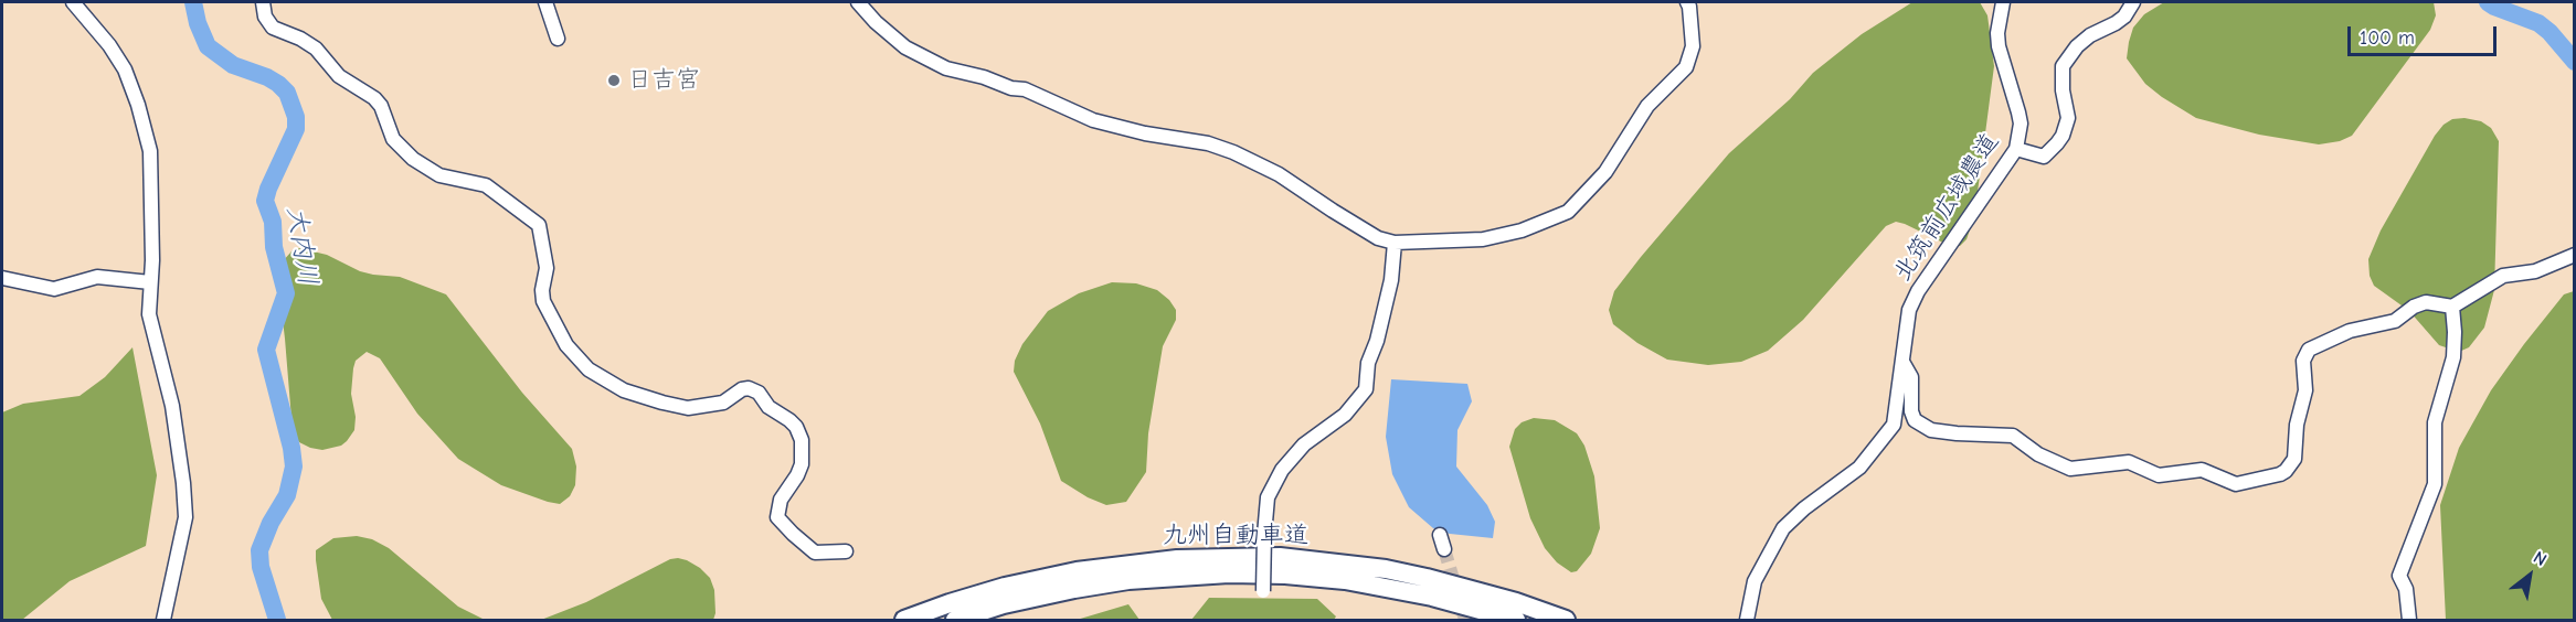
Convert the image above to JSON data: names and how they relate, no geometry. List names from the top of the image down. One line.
{"streets":{"highway":["九州自動車道"],"street":["北筑前広域農道"]},"water":["大内川"],"places":["日吉宮"],"scale_bar":"100 m","north":"top right"}
